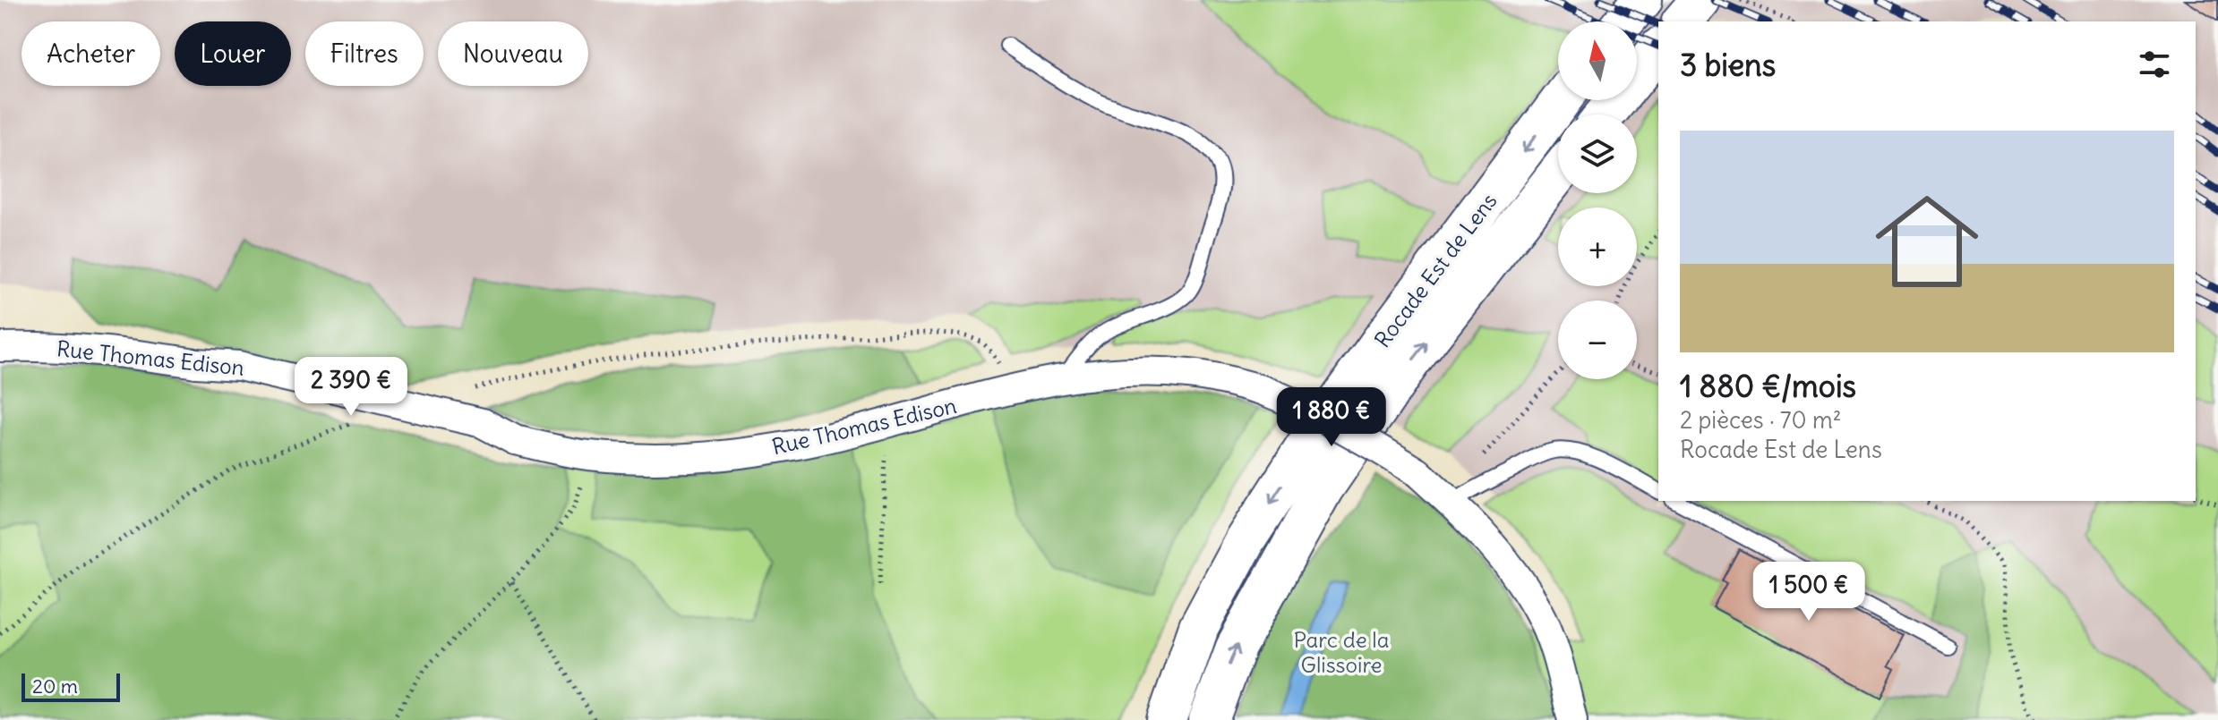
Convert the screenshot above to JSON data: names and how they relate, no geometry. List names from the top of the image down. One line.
{"streets":{"highway":["Rocade Est de Lens"],"street":["Rue Thomas Edison"]},"parks":["Parc de la Glissoire"],"scale_bar":"20 m","north":"top","page":{"map_buttons":["+","−"],"chip":["Acheter","Louer","Filtres","Nouveau"],"heading":"3 biens","list":[{"name":"1 880 €/mois","note":"2 pièces · 70 m² · Rocade Est de Lens"}],"price":["2 390 €","1 880 €","1 500 €"],"scale":"20 m"}}
